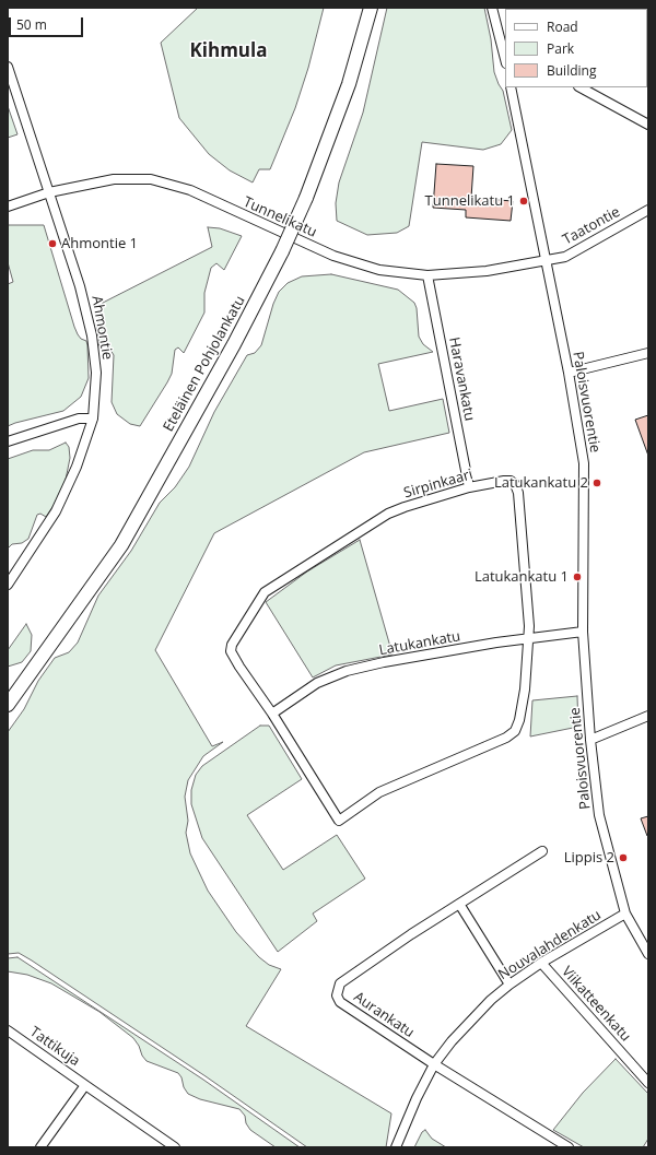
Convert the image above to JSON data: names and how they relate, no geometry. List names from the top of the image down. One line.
{"streets":{"main road":["Eteläinen Pohjolankatu"],"street":["Tunnelikatu","Taatontie","Ahmontie","Haravankatu","Paloisvuorentie","Sirpinkaari","Latukankatu","Nouvalahdenkatu","Viikatteenkatu","Aurankatu","Tattikuja"]},"crossings":[["Tunnelikatu","Taatontie"],["Tunnelikatu","Ahmontie"],["Tunnelikatu","Haravankatu"],["Tunnelikatu","Paloisvuorentie"],["Taatontie","Paloisvuorentie"],["Haravankatu","Sirpinkaari"],["Paloisvuorentie","Latukankatu"],["Paloisvuorentie","Nouvalahdenkatu"],["Sirpinkaari","Latukankatu"],["Nouvalahdenkatu","Viikatteenkatu"],["Nouvalahdenkatu","Aurankatu"]],"districts":["Kihmula"],"places":["Tunnelikatu 1","Ahmontie 1","Latukankatu 2","Latukankatu 1","Lippis 2"],"legend":["Road","Park","Building"],"scale_bar":"50 m"}
